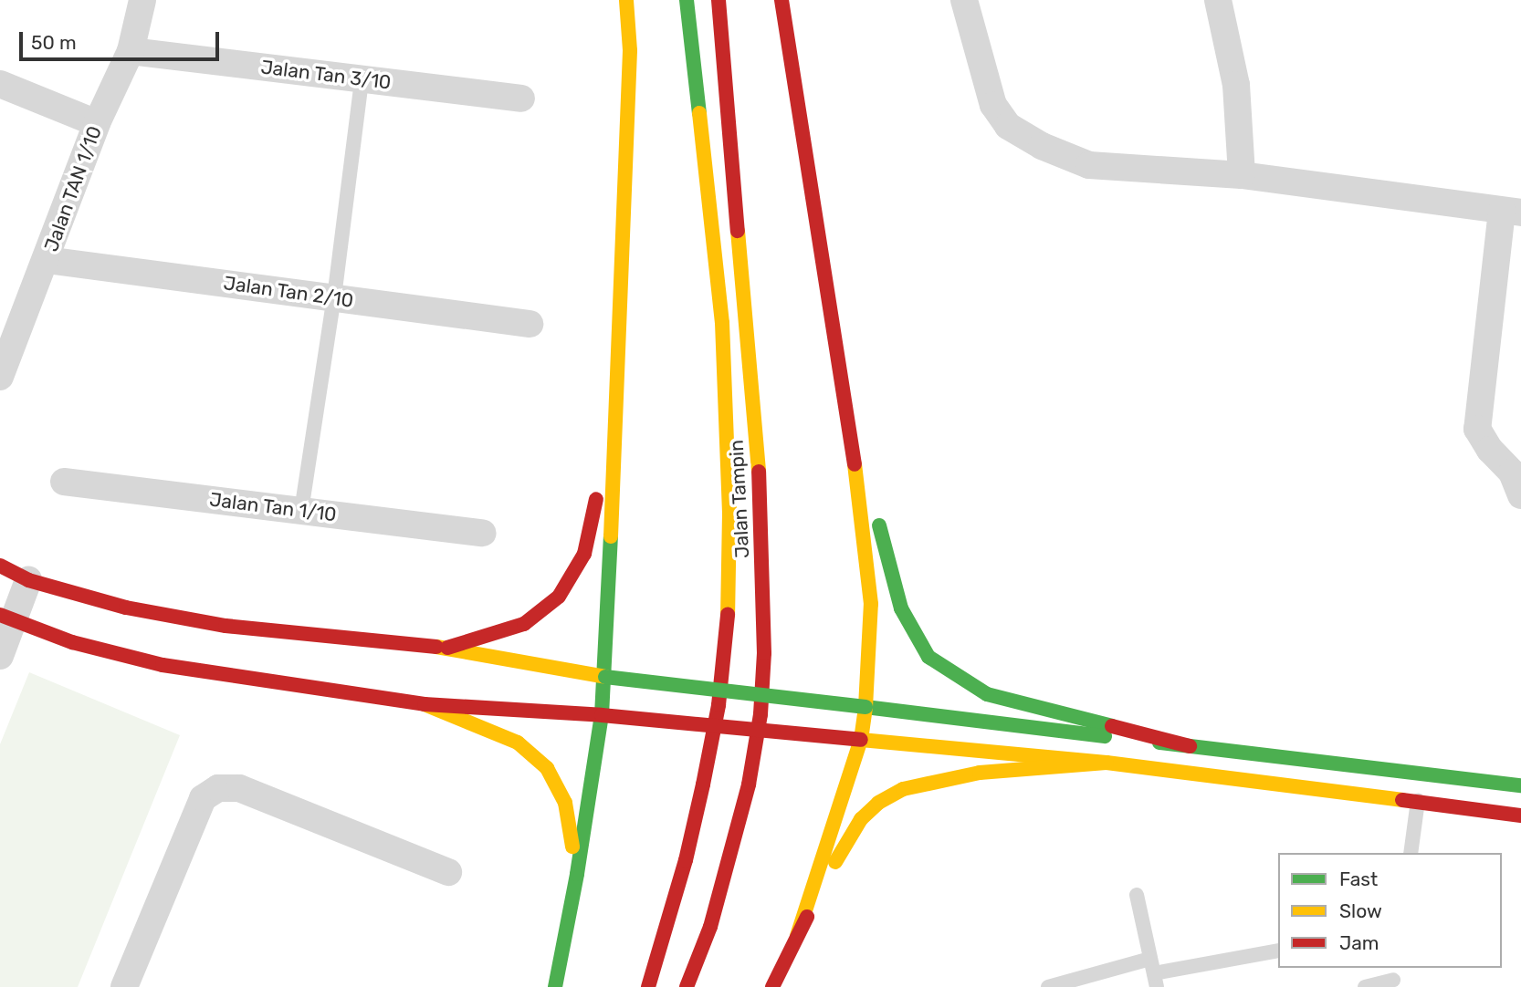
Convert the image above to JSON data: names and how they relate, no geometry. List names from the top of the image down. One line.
{"streets":{"main road":["Jalan Tampin"],"street":["Jalan Tan 3/10","Jalan TAN 1/10","Jalan Tan 2/10","Jalan Tan 1/10"]},"crossings":[["Jalan Tan 3/10","Jalan TAN 1/10"],["Jalan TAN 1/10","Jalan Tan 2/10"]],"legend":["Fast","Slow","Jam"],"scale_bar":"50 m"}
